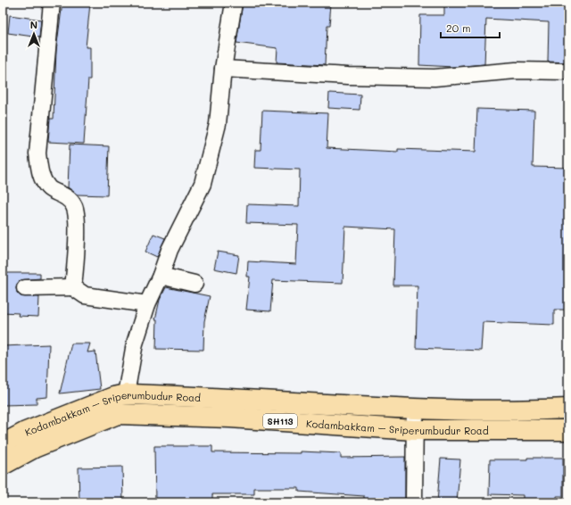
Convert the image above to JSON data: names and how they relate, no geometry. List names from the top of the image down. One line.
{"streets":{"main road":["Kodambakkam – Sriperumbudur Road","SH113"]},"scale_bar":"20 m","north":"top"}
